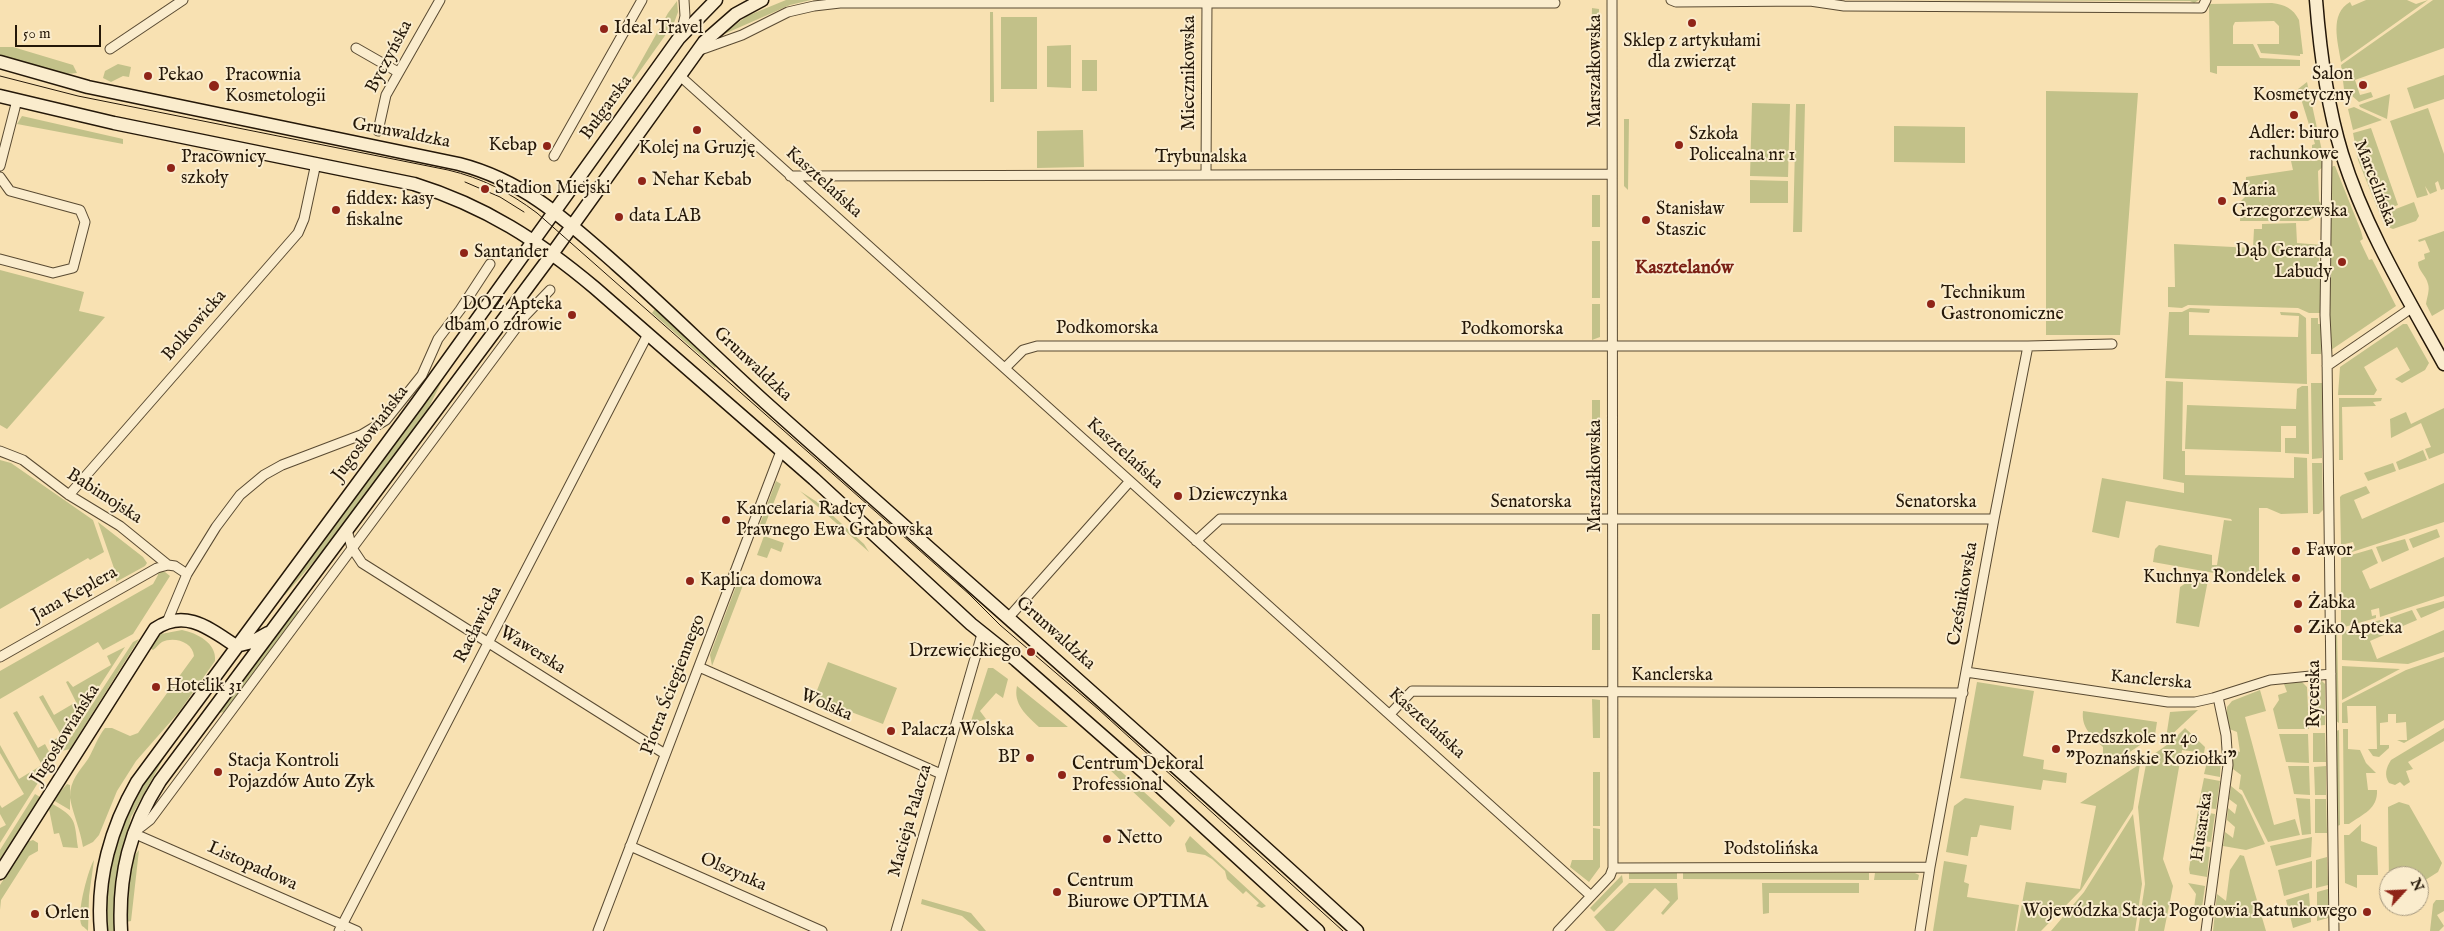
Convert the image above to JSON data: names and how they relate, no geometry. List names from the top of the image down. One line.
{"streets":{"street":["Byczyńska","Marszałkowska","Miecznikowska","Bułgarska","Grunwaldzka","Trybunalska","Kasztelańska","Marcelińska","Bolkowicka","Podkomorska","Jugosłowiańska","Babimojska","Senatorska","Cześnikowska","Jana Keplera","Racławicka","Wawerska","Kanclerska","Piotra Ściegiennego","Rycerska","Wolska","Macieja Palacza","Husarska","Podstolińska","Listopadowa","Olszynka"]},"crossings":[["Marszałkowska","Trybunalska"],["Marszałkowska","Podkomorska"],["Marszałkowska","Senatorska"],["Marszałkowska","Kanclerska"],["Marszałkowska","Podstolińska"],["Miecznikowska","Trybunalska"],["Bułgarska","Grunwaldzka"],["Bułgarska","Jugosłowiańska"],["Trybunalska","Kasztelańska"],["Kasztelańska","Podkomorska"],["Kasztelańska","Senatorska"],["Kasztelańska","Kanclerska"],["Bolkowicka","Babimojska"],["Podkomorska","Cześnikowska"],["Jugosłowiańska","Babimojska"],["Jugosłowiańska","Wawerska"],["Jugosłowiańska","Listopadowa"],["Babimojska","Jana Keplera"],["Senatorska","Cześnikowska"],["Cześnikowska","Kanclerska"],["Cześnikowska","Podstolińska"],["Racławicka","Wawerska"],["Racławicka","Listopadowa"],["Wawerska","Piotra Ściegiennego"],["Kanclerska","Rycerska"],["Kanclerska","Husarska"],["Piotra Ściegiennego","Wolska"],["Piotra Ściegiennego","Olszynka"],["Wolska","Macieja Palacza"]],"districts":["Kasztelanów"],"places":["Sklep z artykułami dla zwierząt","Ideal Travel","Pekao","Salon Kosmetyczny","Pracownia Kosmetologii","Adler: biuro rachunkowe","Kolej na Gruzję","Szkoła Policealna nr 1","Kebap","Pracownicy szkoły","Nehar Kebab","Stadion Miejski","Maria Grzegorzewska","fiddex: kasy fiskalne","data LAB","Stanisław Staszic","Santander","Dąb Gerarda Labudy","Technikum Gastronomiczne","DOZ Apteka dbam o zdrowie","Dziewczynka","Kancelaria Radcy Prawnego Ewa Grabowska","Fawor","Kuchnya Rondelek","Kaplica domowa","Żabka","Ziko Apteka","Drzewieckiego","Hotelik 31","Palacza Wolska","Przedszkole nr 40 \"Poznańskie Koziołki\"","BP","Stacja Kontroli Pojazdów Auto Zyk","Centrum Dekoral Professional","Netto","Centrum Biurowe OPTIMA","Wojewódzka Stacja Pogotowia Ratunkowego","Orlen"],"scale_bar":"50 m","north":"top right"}
